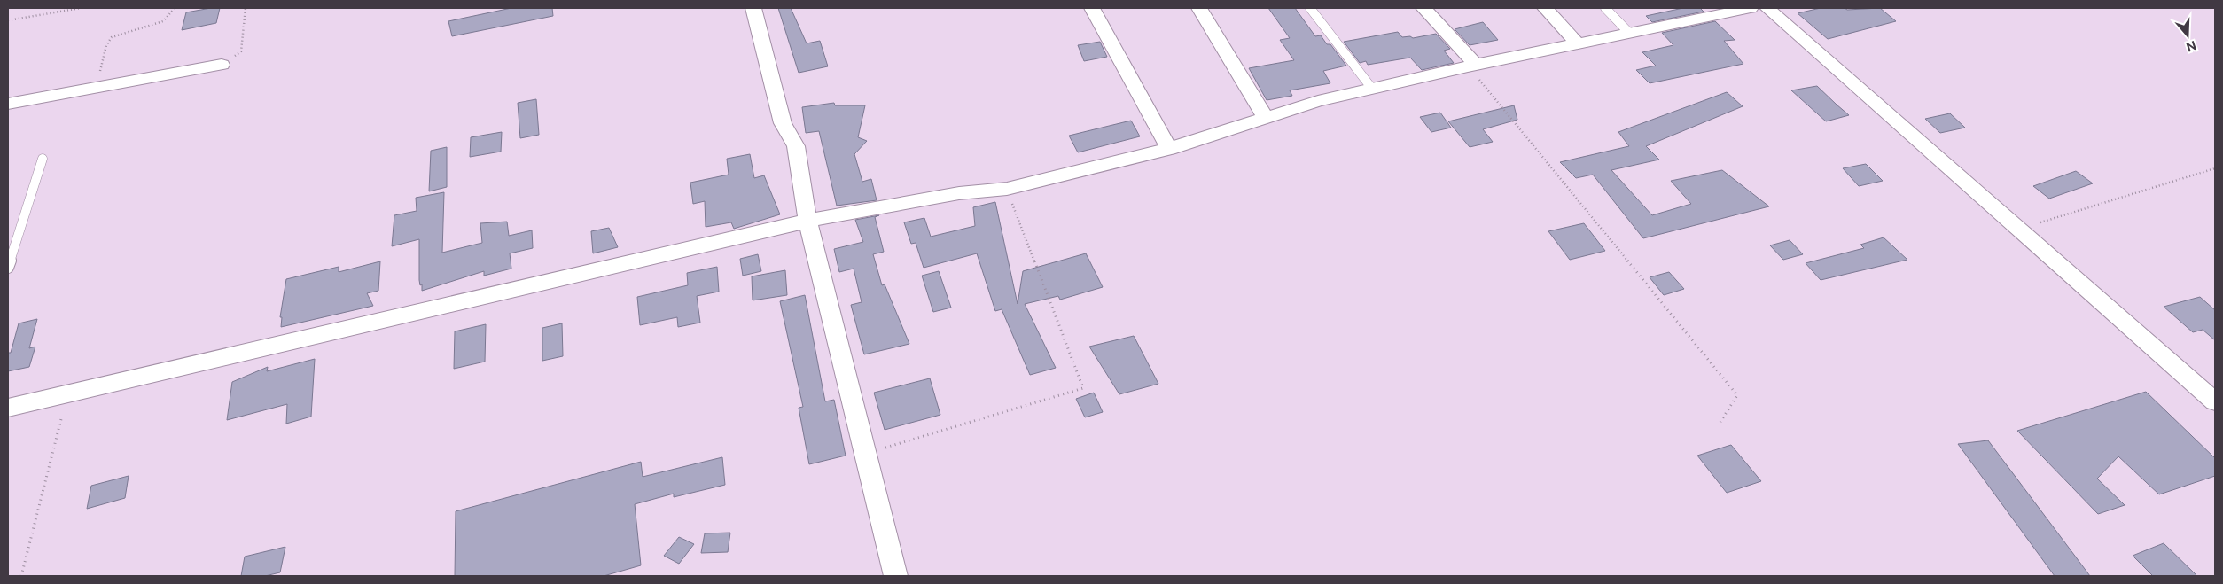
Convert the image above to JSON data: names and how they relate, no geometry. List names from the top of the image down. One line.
{"north":"bottom"}
